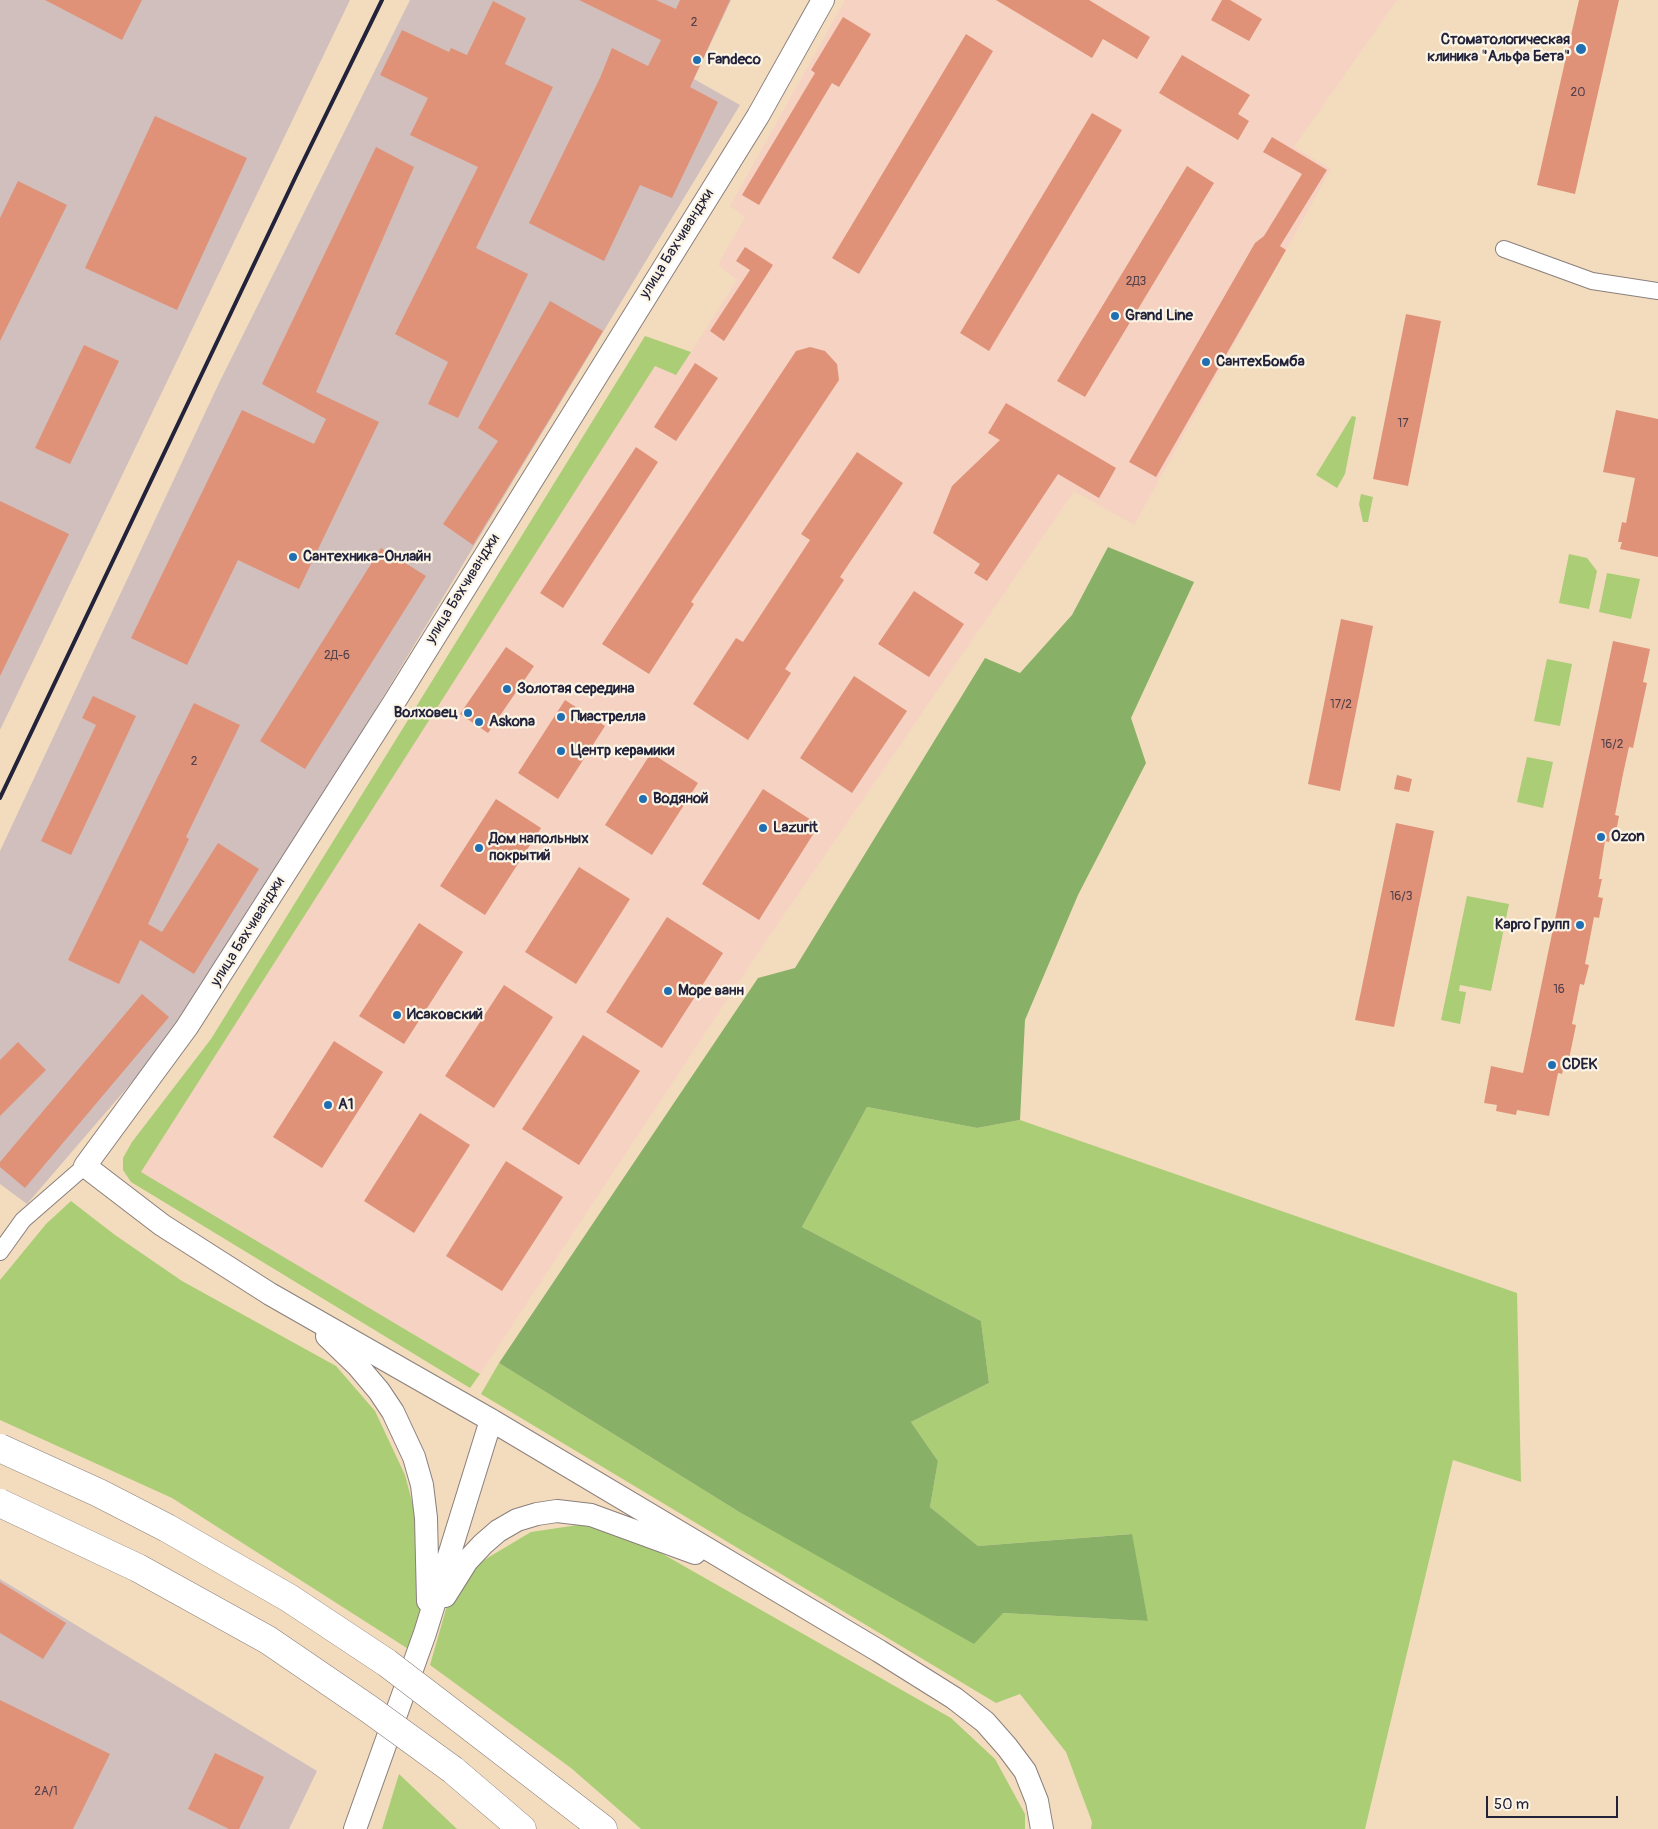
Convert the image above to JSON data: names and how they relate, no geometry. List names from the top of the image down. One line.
{"streets":{"main road":["улица Бахчиванджи"]},"places":["Стоматологическая клиника \"Альфа Бета\"","Fandeco","Grand Line","СантехБомба","Сантехника-Онлайн","Золотая середина","Волховец","Пиастрелла","Askona","Центр керамики","Водяной","Lazurit","Ozon","Дом напольных покрытий","Карго Групп","Море ванн","Исаковский","CDEK","A1"],"house_numbers":["2","20","2Д3","17","2Д-6","17/2","16/2","2","16/3","16","2А/1"],"scale_bar":"50 m"}
